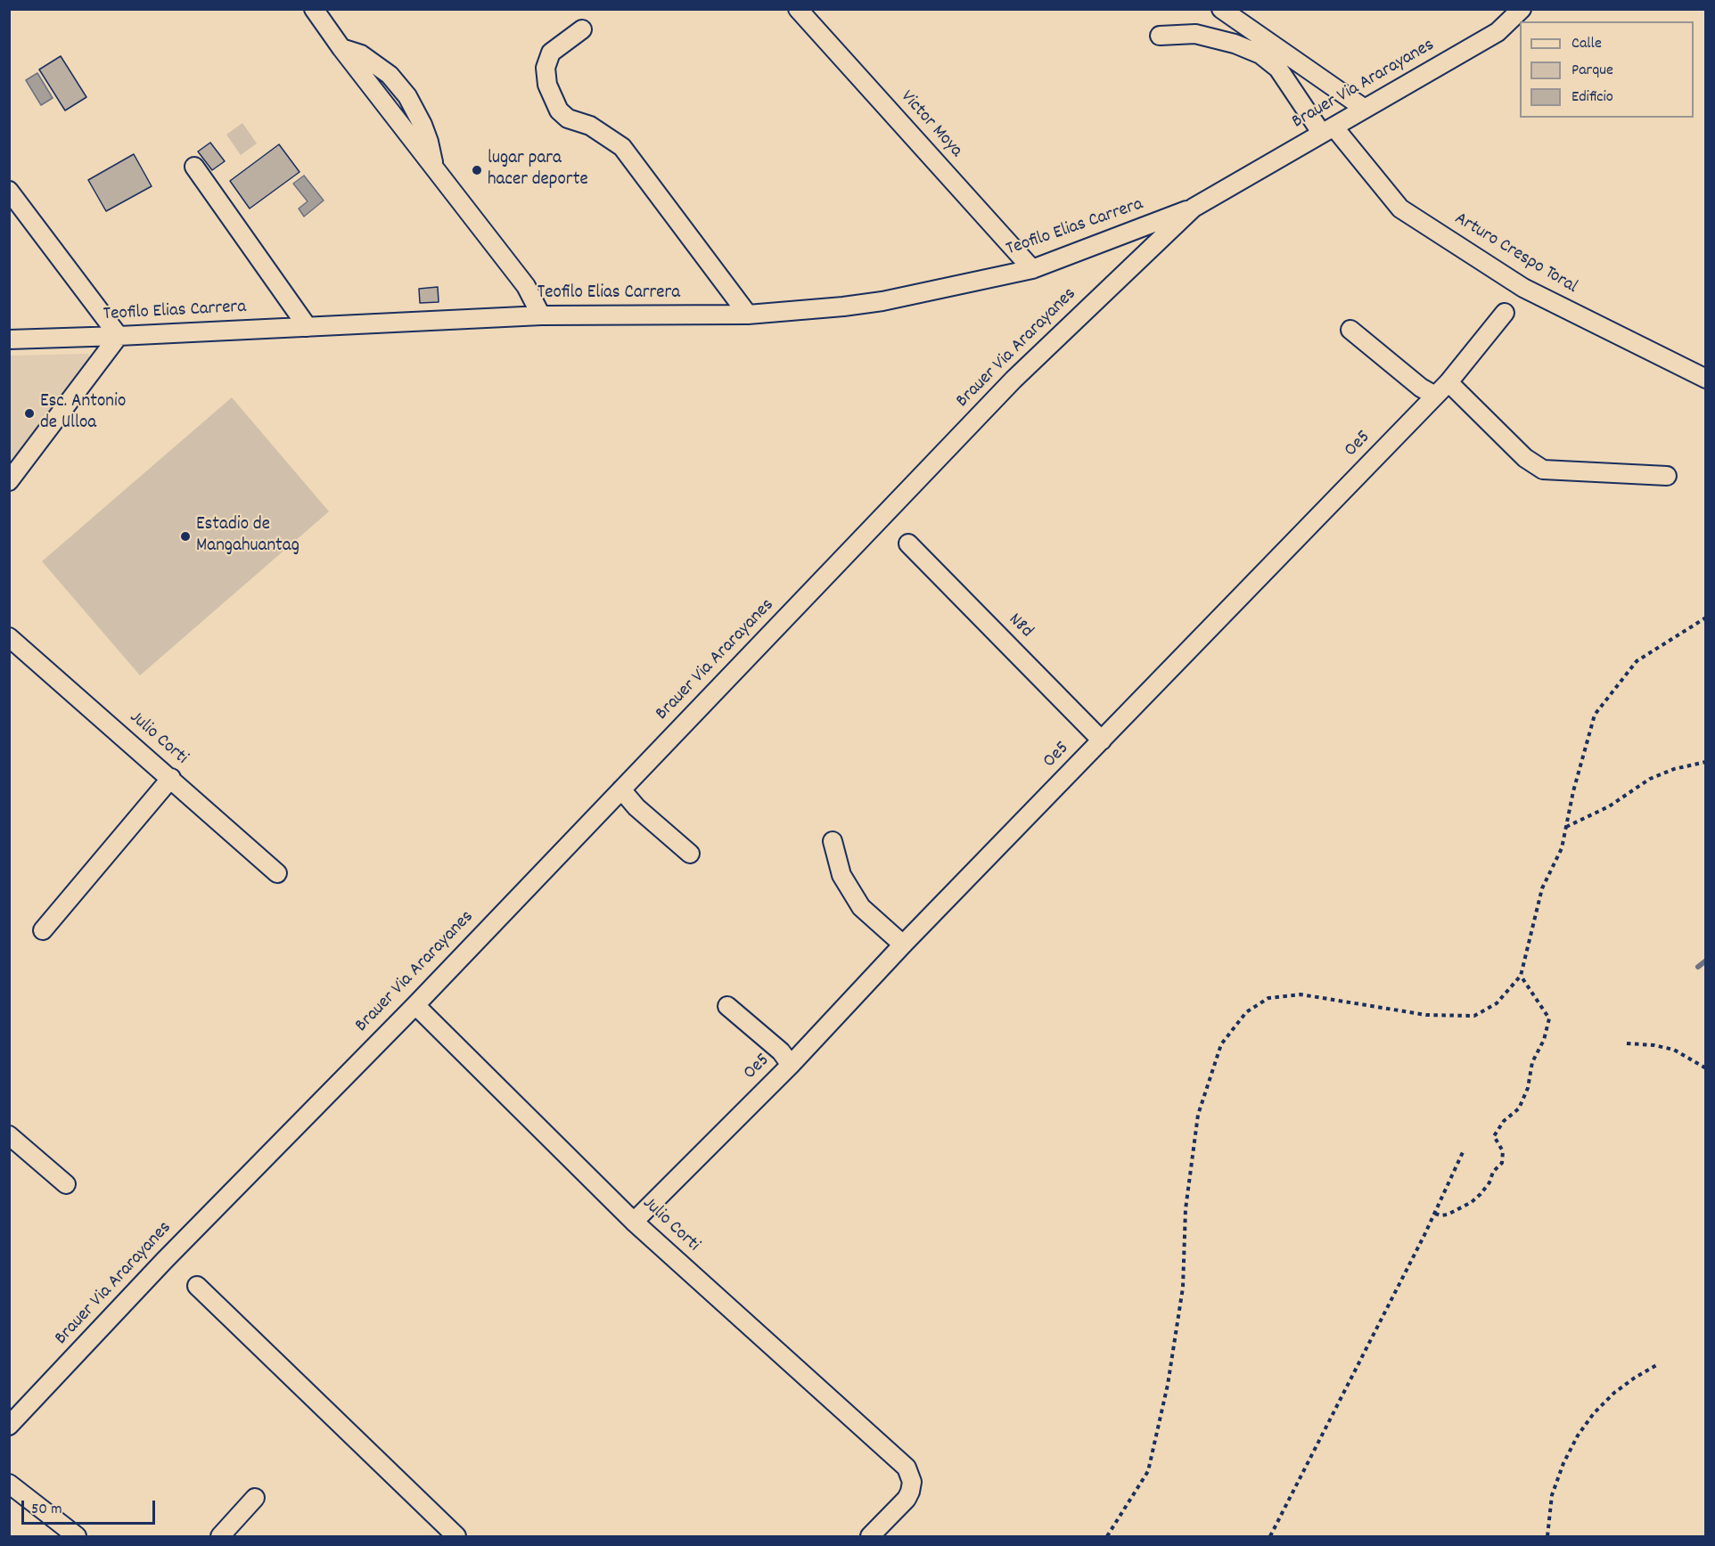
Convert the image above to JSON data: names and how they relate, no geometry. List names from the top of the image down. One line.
{"streets":{"street":["Brauer Via Ararayanes","Victor Moya","Teofilo Elias Carrera","Arturo Crespo Toral","Oe5","N8d","Julio Corti"]},"crossings":[["Brauer Via Ararayanes","Teofilo Elias Carrera"],["Brauer Via Ararayanes","Arturo Crespo Toral"],["Brauer Via Ararayanes","Julio Corti"],["Victor Moya","Teofilo Elias Carrera"],["Oe5","N8d"],["Oe5","Julio Corti"]],"places":["lugar para hacer deporte","Esc. Antonio de Ulloa","Estadio de Mangahuantag"],"legend":["Calle","Parque","Edificio"],"scale_bar":"50 m"}
